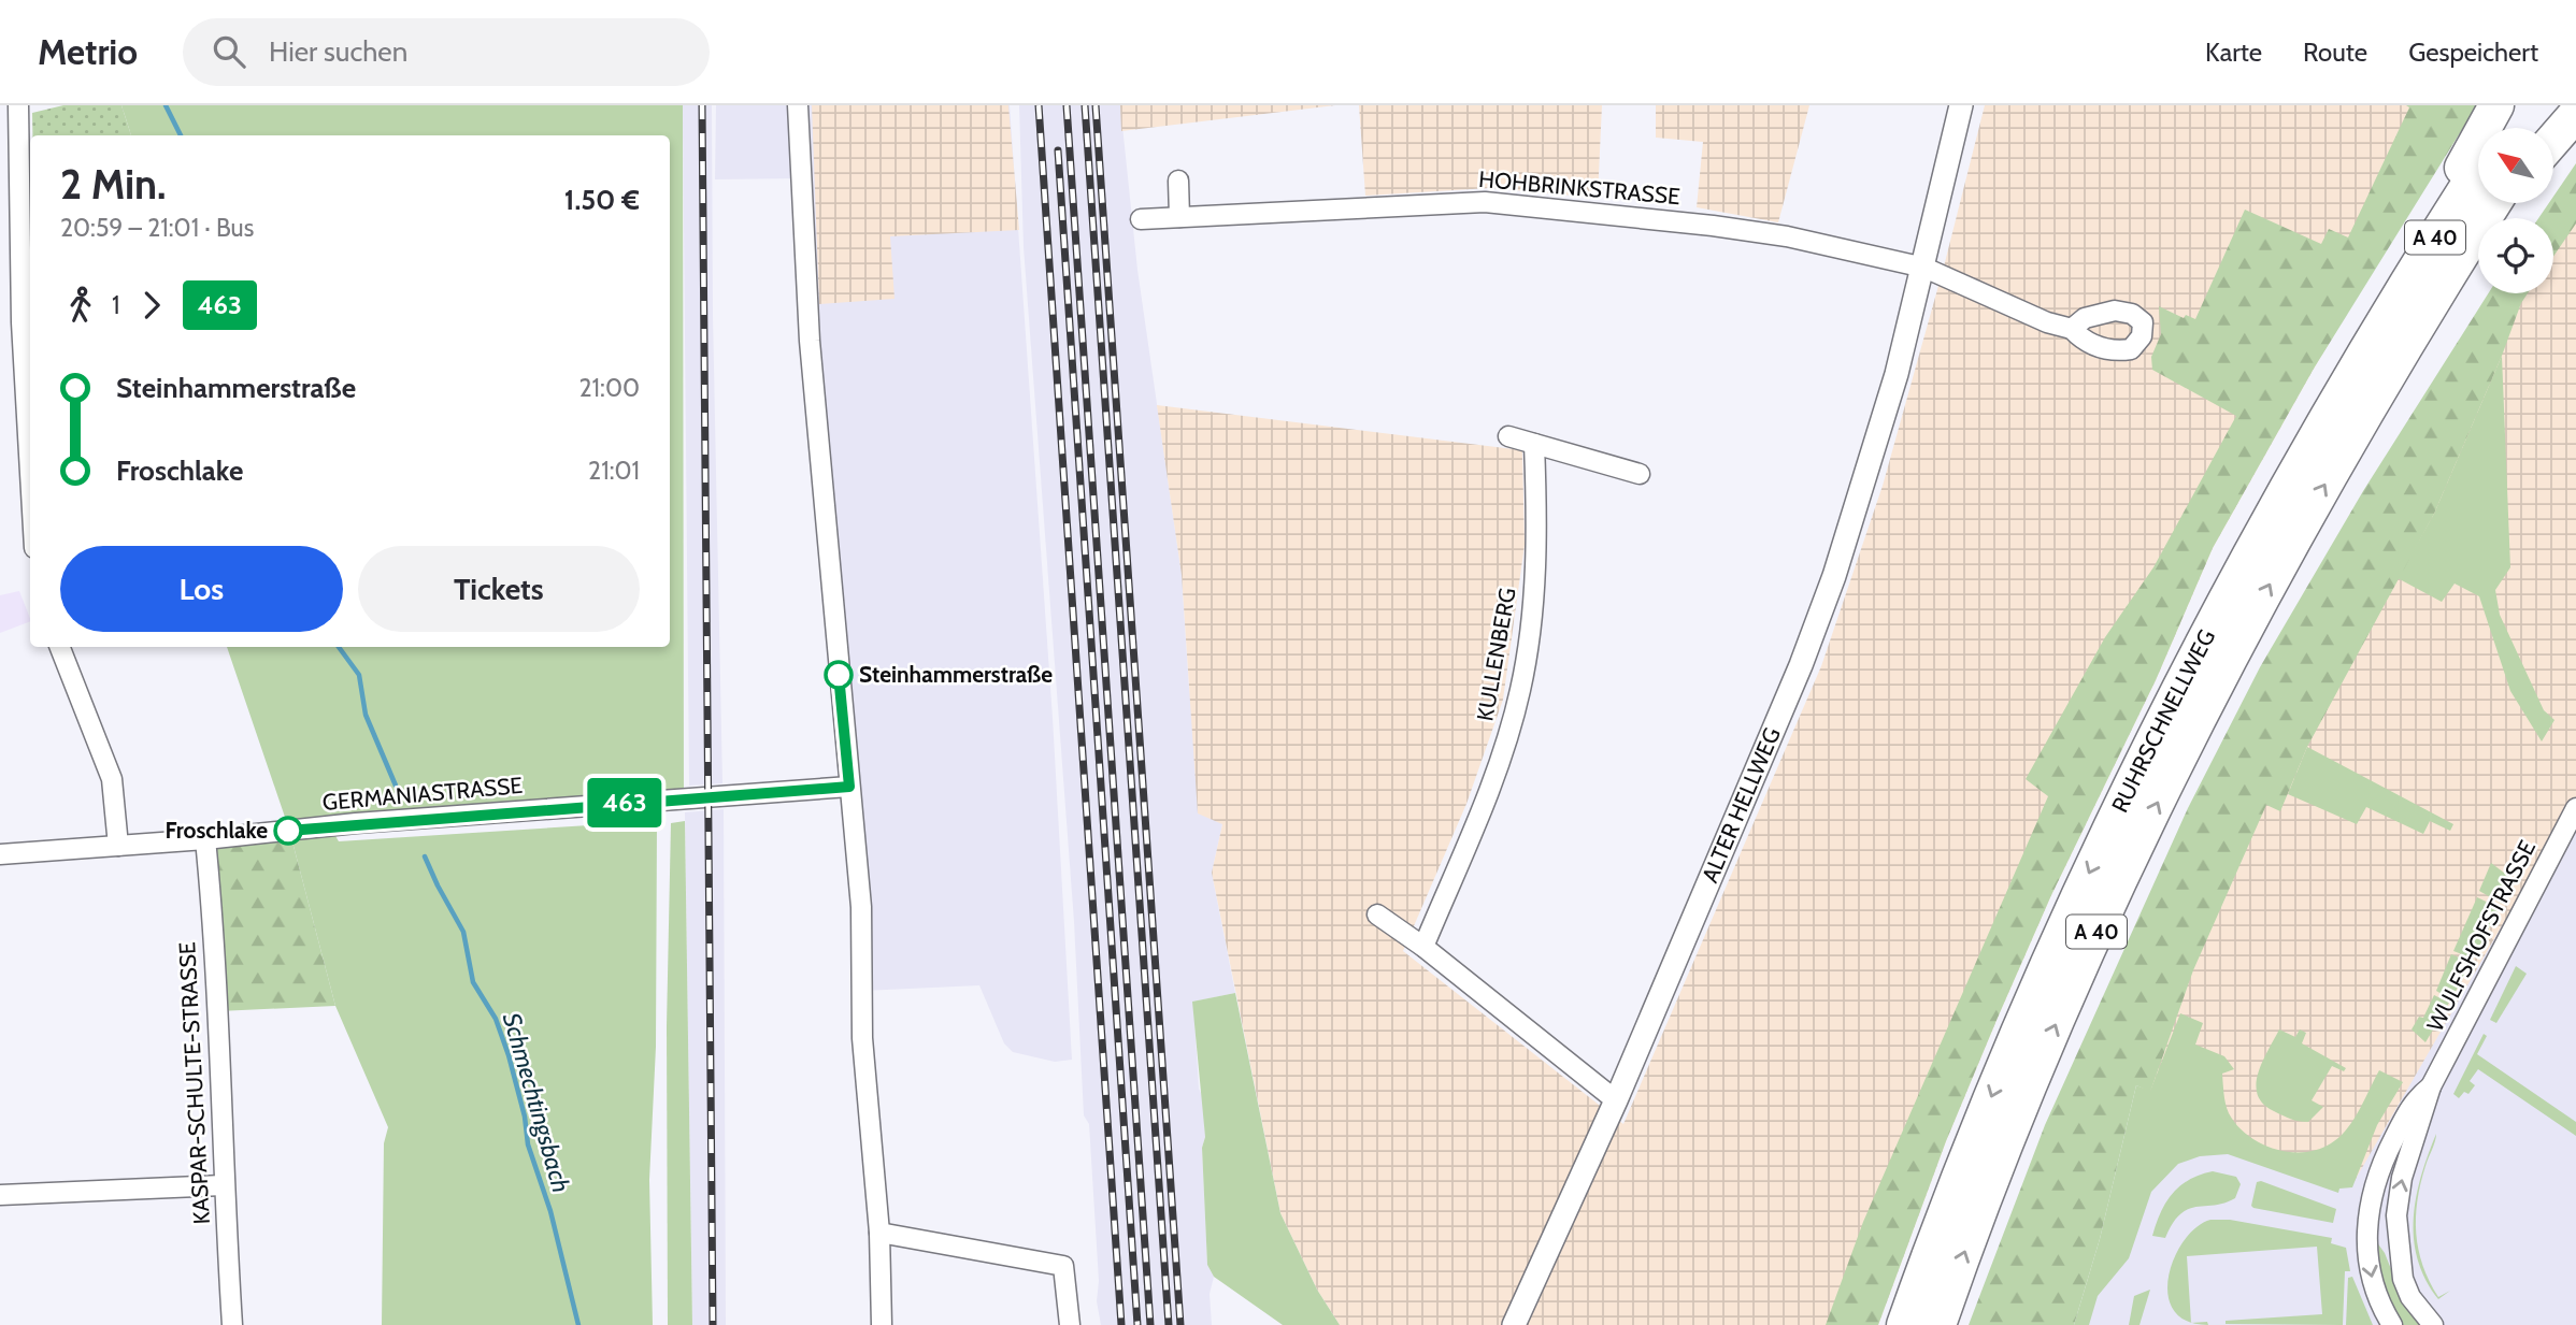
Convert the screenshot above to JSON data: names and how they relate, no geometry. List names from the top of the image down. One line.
{"streets":{"highway":["A 40","RUHRSCHNELLWEG"],"street":["HOHBRINKSTRASSE","KULLENBERG","GERMANIASTRASSE","ALTER HELLWEG","WULFSHOFSTRASSE","KASPAR-SCHULTE-STRASSE"]},"crossings":[["HOHBRINKSTRASSE","ALTER HELLWEG"],["GERMANIASTRASSE","KASPAR-SCHULTE-STRASSE"]],"water":["Schmechtingsbach"],"places":["Steinhammerstraße","Froschlake"],"lines":["bus line 463"],"north":"top left","page":{"header":"Metrio","search":"Hier suchen","nav":["Karte","Route","Gespeichert"],"on_map":"463","heading":["2 Min.","20:59 – 21:01 · Bus","1.50 €"],"legs":["1","463"],"list":[{"name":"Steinhammerstraße","value":"21:00"},{"name":"Froschlake","value":"21:01"}],"buttons":["Los","Tickets"]}}
